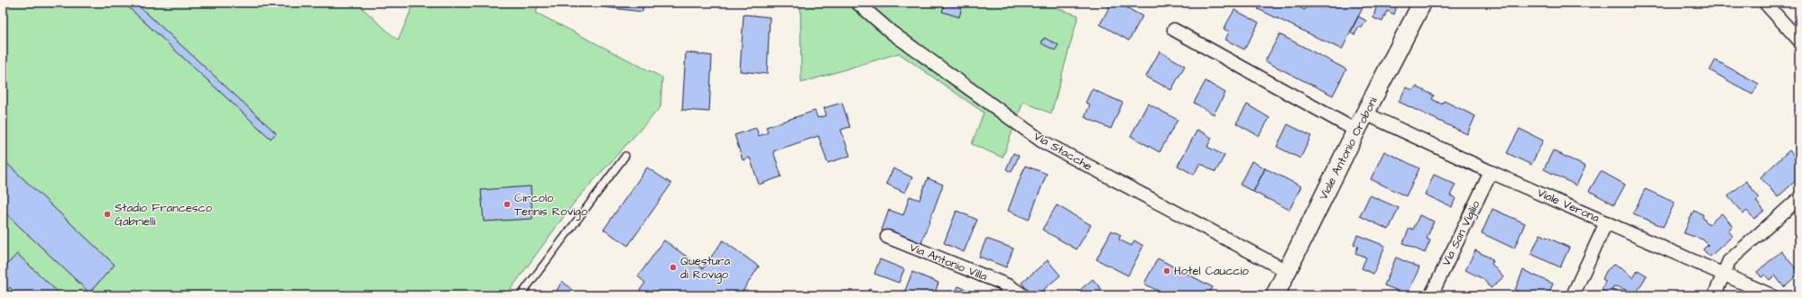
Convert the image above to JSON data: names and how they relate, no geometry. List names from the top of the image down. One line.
{"streets":{"street":["Viale Antonio Oroboni","Via Stacche","Viale Verona","Via San Vigilio","Via Antonio Villa"]},"crossings":[["Viale Antonio Oroboni","Via Stacche"],["Viale Antonio Oroboni","Viale Verona"],["Viale Verona","Via San Vigilio"]],"places":["Circolo Tennis Rovigo","Stadio Francesco Gabrielli","Questura di Rovigo","Hotel Cauccio"]}
